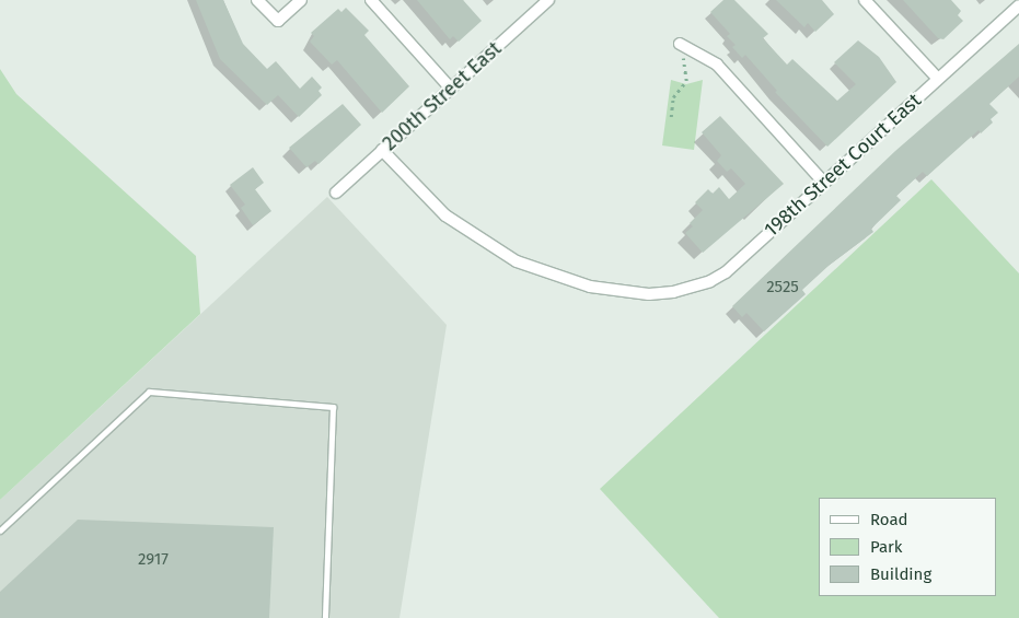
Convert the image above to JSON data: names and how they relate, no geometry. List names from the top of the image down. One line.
{"streets":{"street":["200th Street East","198th Street Court East"]},"crossings":[["200th Street East","198th Street Court East"]],"house_numbers":["2525","2917"],"legend":["Road","Park","Building"]}
